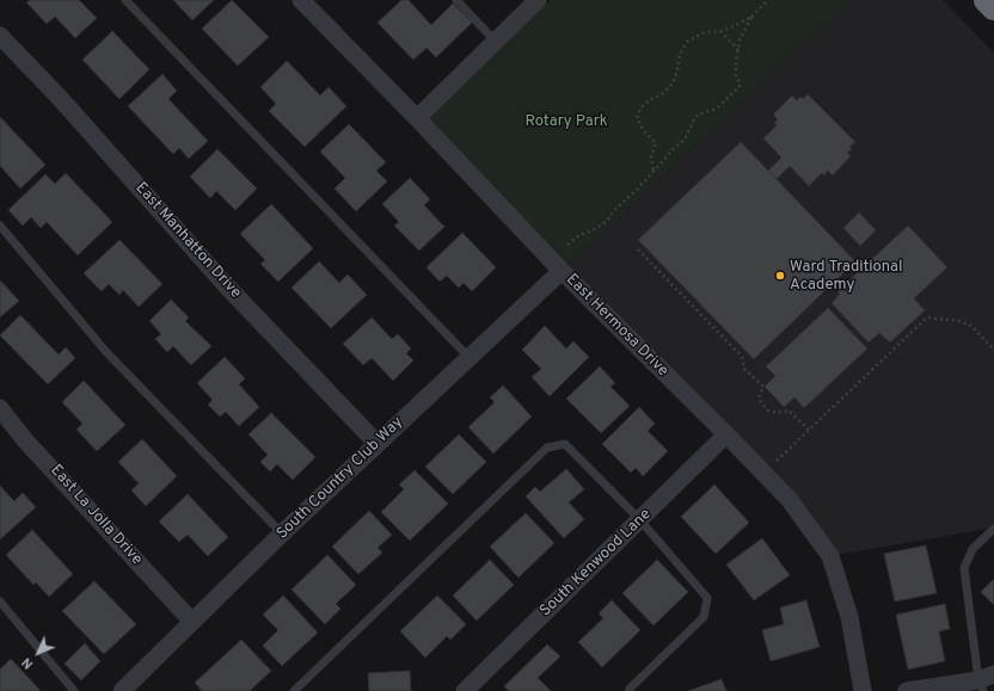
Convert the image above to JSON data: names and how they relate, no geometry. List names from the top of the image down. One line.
{"streets":{"street":["East Manhatton Drive","East Hermosa Drive","South Country Club Way","East La Jolla Drive","South Kenwood Lane"]},"crossings":[["East Manhatton Drive","South Country Club Way"],["East Hermosa Drive","South Country Club Way"],["East Hermosa Drive","South Kenwood Lane"],["South Country Club Way","East La Jolla Drive"]],"parks":["Rotary Park"],"places":["Ward Traditional Academy"],"north":"bottom left"}
